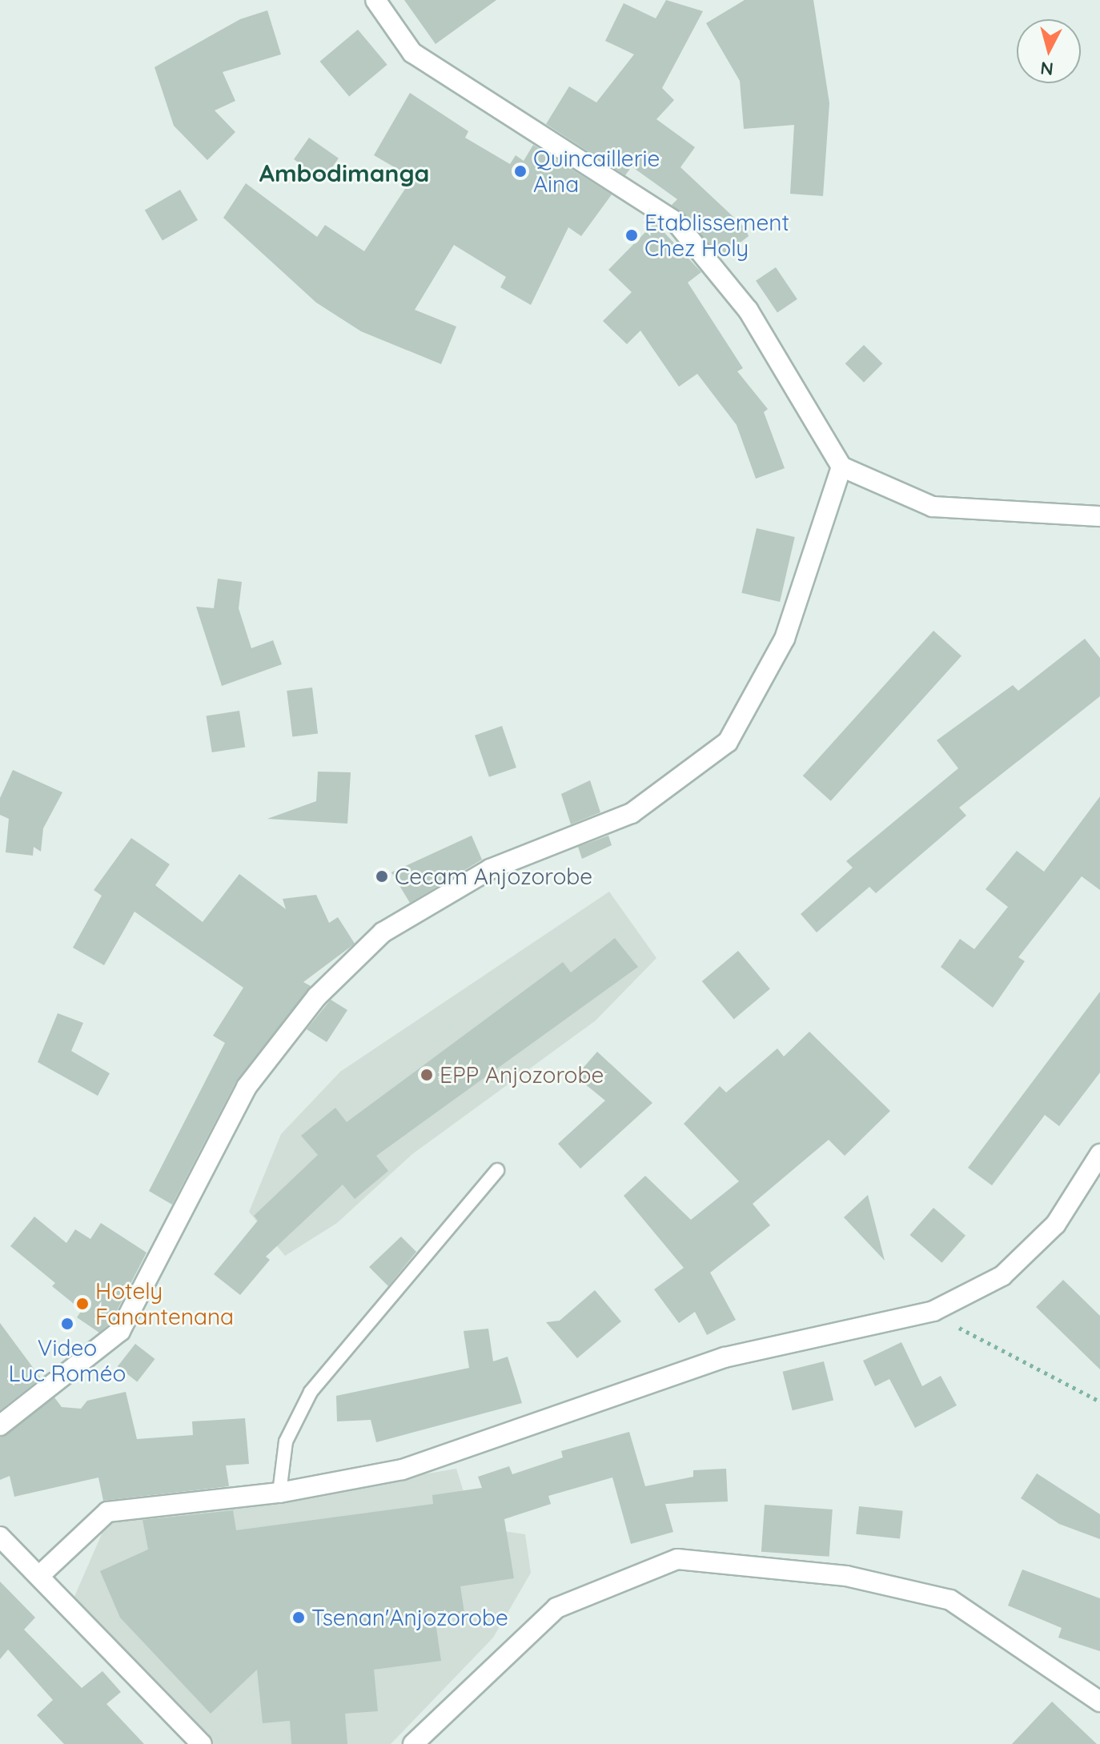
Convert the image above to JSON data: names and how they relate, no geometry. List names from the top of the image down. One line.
{"districts":["Ambodimanga"],"places":["Quincaillerie Aina","Etablissement Chez Holy","Cecam Anjozorobe","EPP Anjozorobe","Hotely Fanantenana","Video Luc Roméo","Tsenan'Anjozorobe"],"north":"bottom"}
